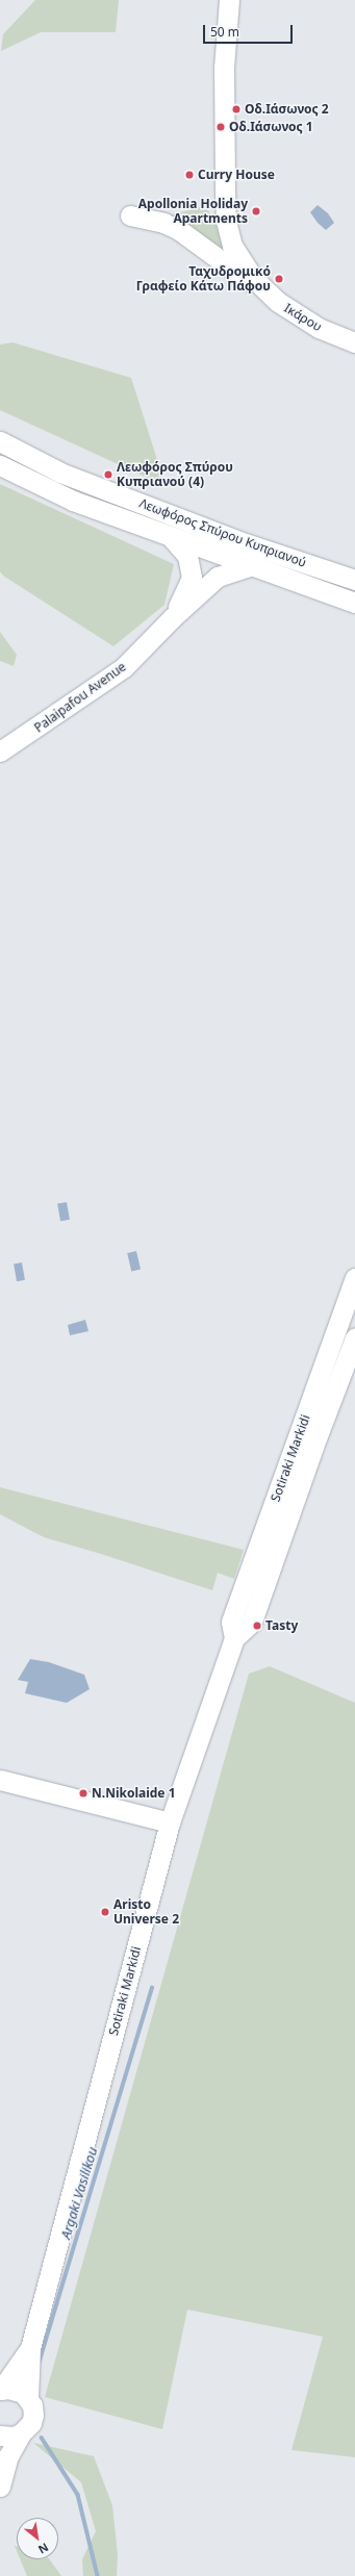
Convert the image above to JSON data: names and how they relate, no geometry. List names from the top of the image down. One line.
{"streets":{"street":["Ικάρου","Λεωφόρος Σπύρου Κυπριανού","Palaipafou Avenue","Sotiraki Markidi"]},"crossings":[["Λεωφόρος Σπύρου Κυπριανού","Palaipafou Avenue"]],"water":["Argaki Vasilikou"],"places":["Οδ.Ιάσωνος 2","Οδ.Ιάσωνος 1","Curry House","Apollonia Holiday Apartments","Ταχυδρομικό Γραφείο Κάτω Πάφου","Λεωφόρος Σπύρου Κυπριανού (4)","Tasty","N.Nikolaide 1","Aristo Universe 2"],"scale_bar":"50 m","north":"bottom right"}
